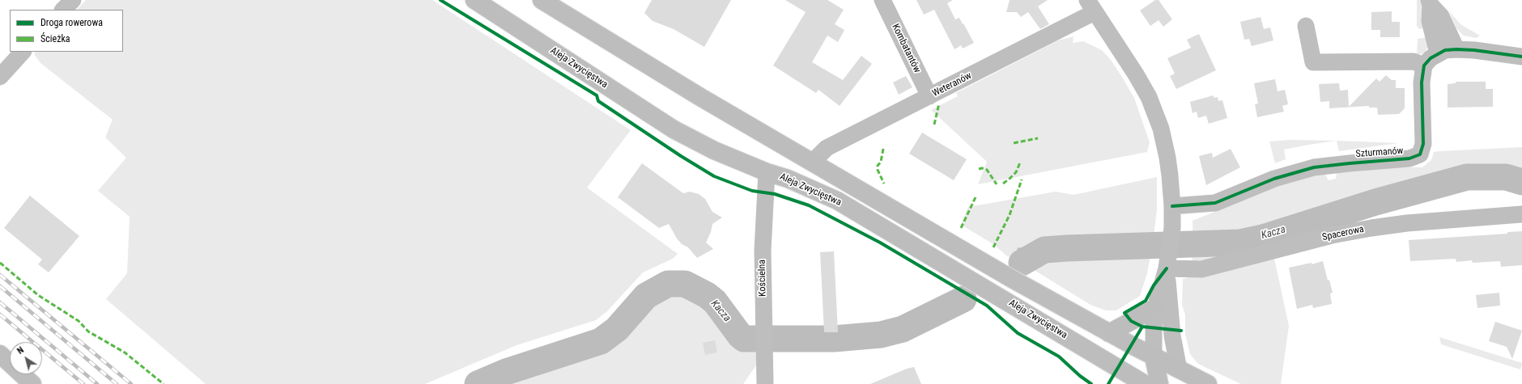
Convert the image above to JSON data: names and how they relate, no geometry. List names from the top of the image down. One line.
{"streets":{"main road":["Aleja Zwycięstwa"],"street":["Kombatantów","Weteranów","Szturmanów","Spacerowa","Kościelna"]},"crossings":[["Kombatantów","Weteranów"],["Aleja Zwycięstwa","Kościelna"]],"water":["Kacza"],"legend":["Droga rowerowa","Ścieżka"],"north":"top left"}
